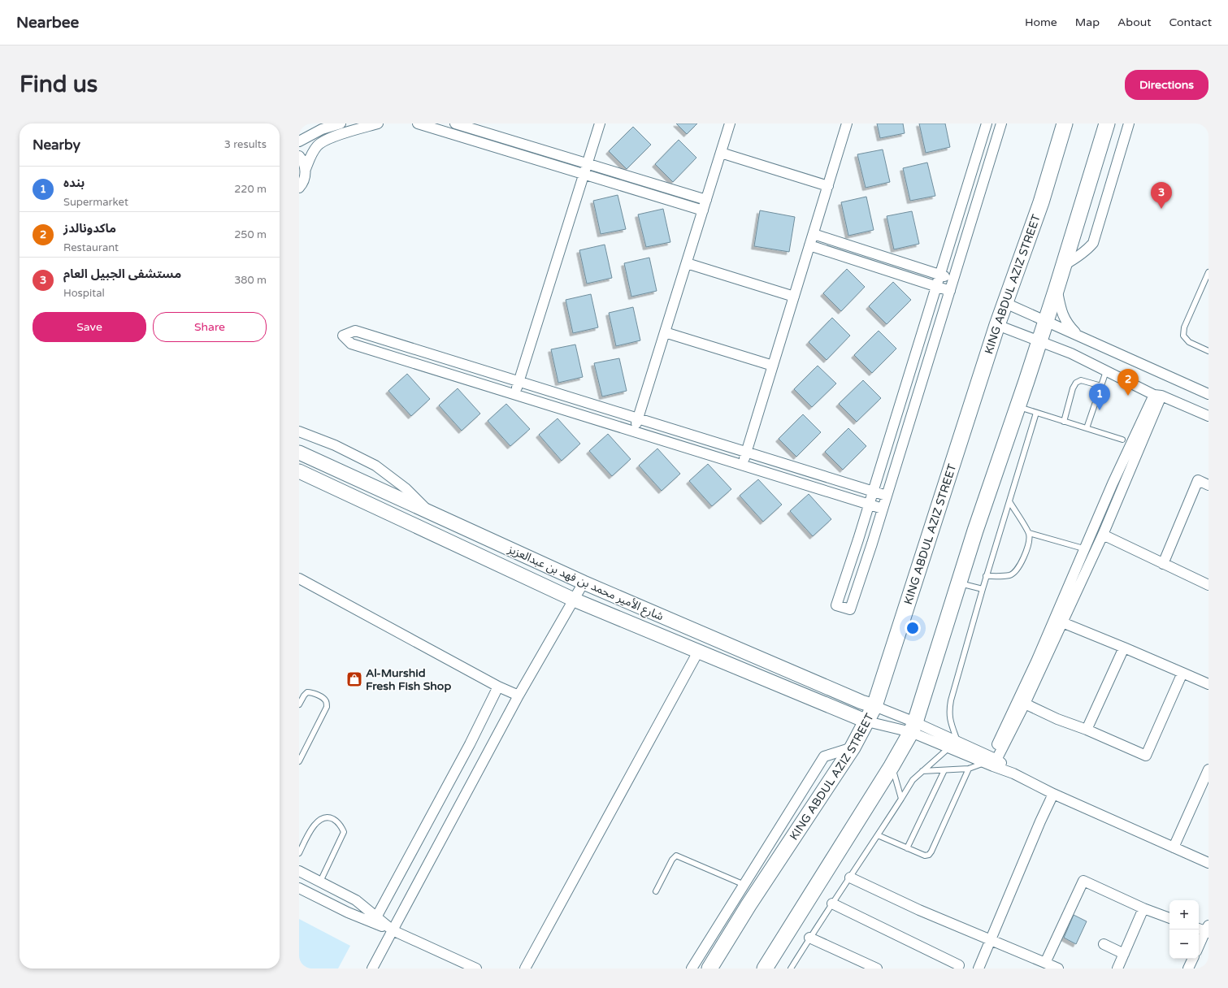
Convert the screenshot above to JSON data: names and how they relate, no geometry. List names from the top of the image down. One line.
{"streets":{"main road":["KING ABDUL AZIZ STREET","شارع الأمير محمد بن فهد بن عبدالعزيز"]},"crossings":[["KING ABDUL AZIZ STREET","شارع الأمير محمد بن فهد بن عبدالعزيز"]],"places":{"shop":["Al-Murshid Fresh Fish Shop"]},"page":{"header":"Nearbee","nav":["Home","Map","About","Contact"],"buttons":["Directions",["Save","Share"]],"title":"Find us","heading":["Nearby","3 results"],"list":[{"mark":"1","name":"بنده","note":"Supermarket","value":"220 m"},{"mark":"2","name":"ماكدونالدز","note":"Restaurant","value":"250 m"},{"mark":"3","name":"مستشفى الجبيل العام","note":"Hospital","value":"380 m"}],"pins":["3","2","1"],"map_buttons":["+","−"]}}
